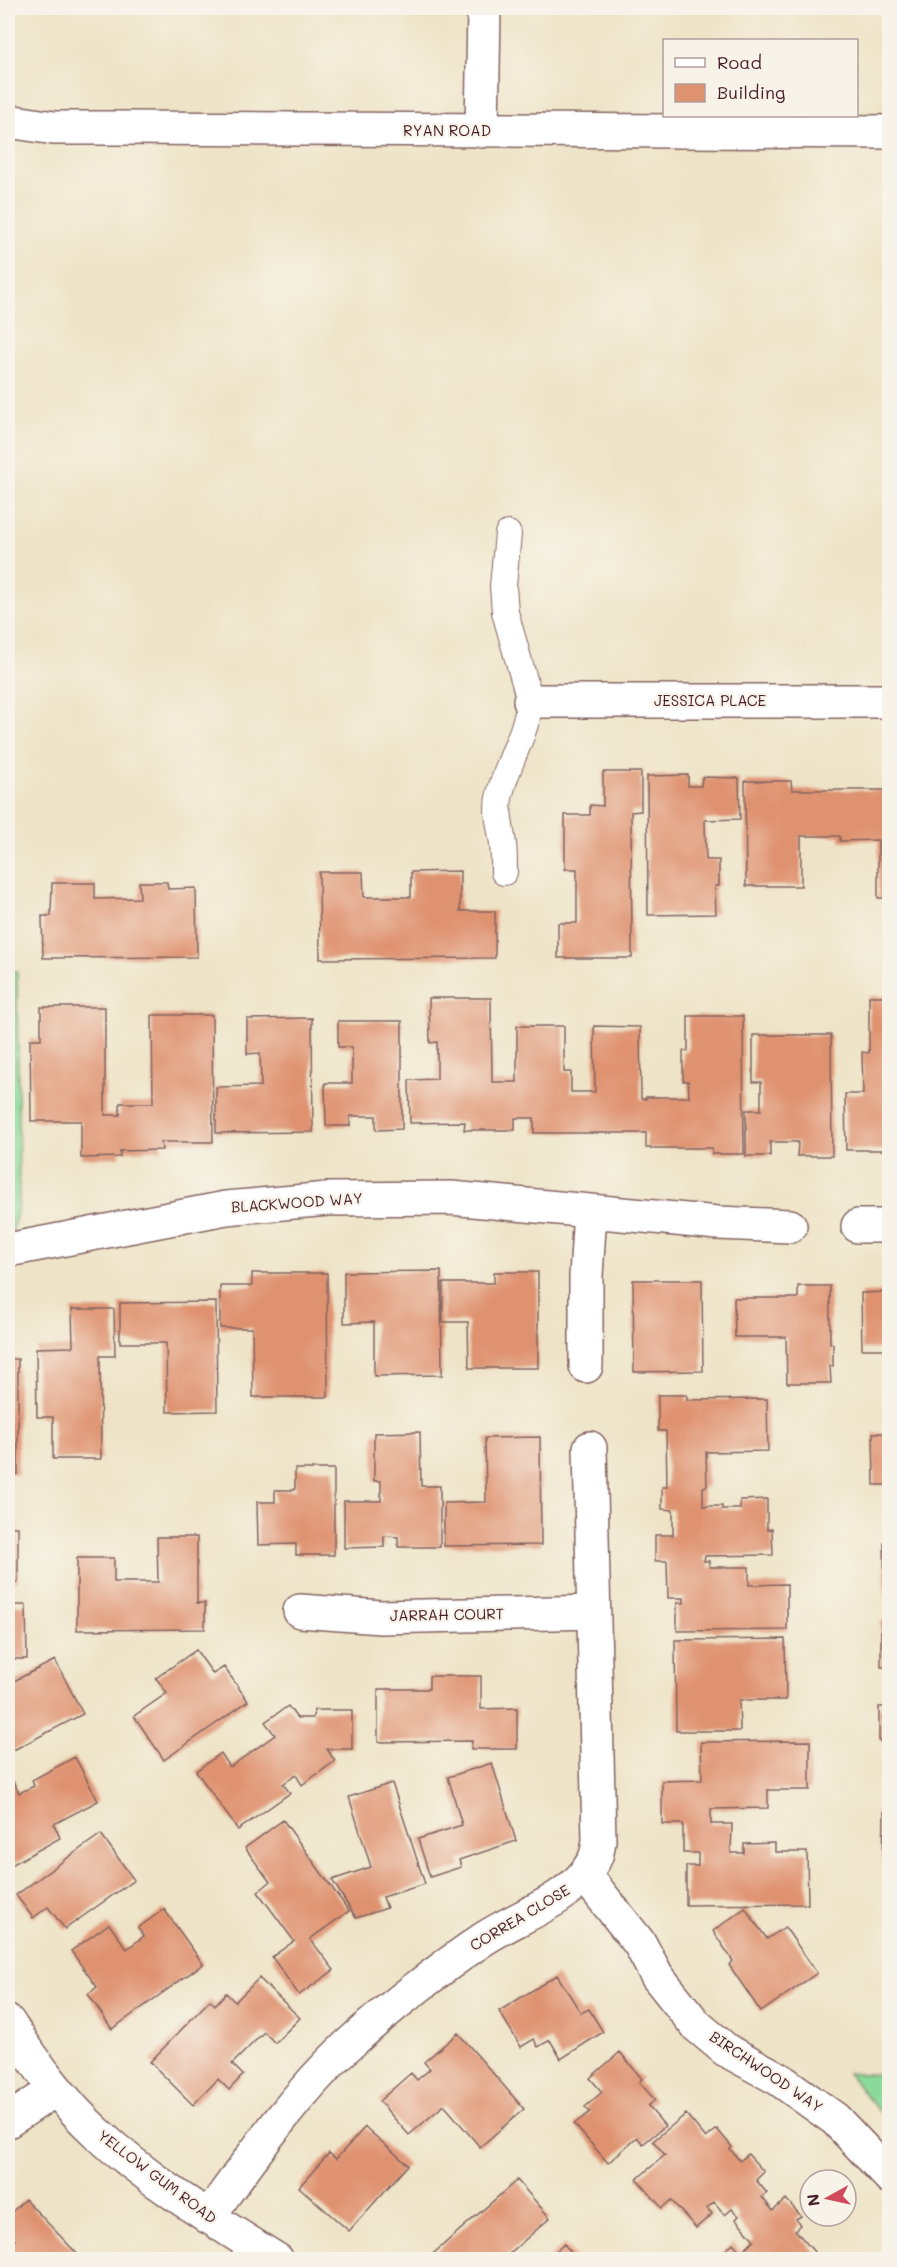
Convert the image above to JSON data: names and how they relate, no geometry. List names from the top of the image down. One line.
{"streets":{"street":["RYAN ROAD","JESSICA PLACE","BLACKWOOD WAY","JARRAH COURT","CORREA CLOSE","BIRCHWOOD WAY","YELLOW GUM ROAD"]},"crossings":[["JARRAH COURT","CORREA CLOSE"],["CORREA CLOSE","BIRCHWOOD WAY"],["CORREA CLOSE","YELLOW GUM ROAD"]],"legend":["Road","Building"],"north":"left"}
